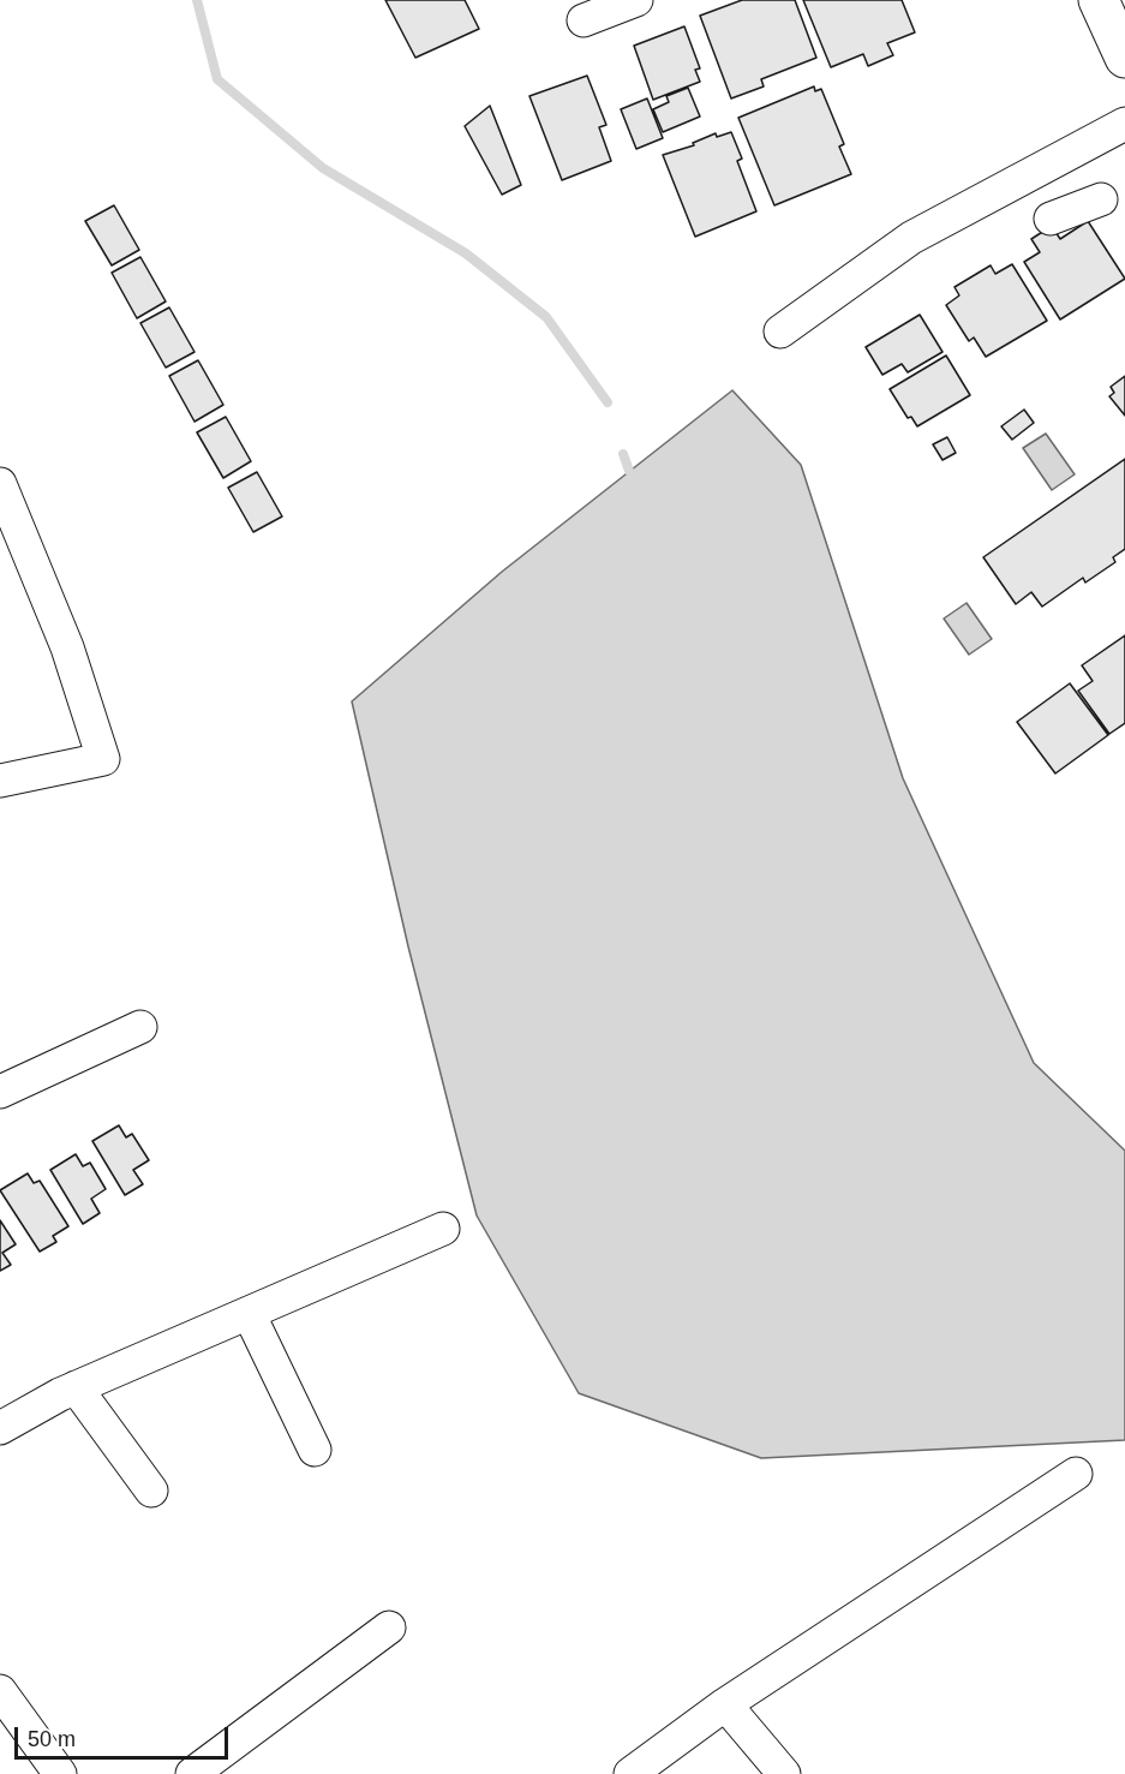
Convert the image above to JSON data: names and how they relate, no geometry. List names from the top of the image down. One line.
{"scale_bar":"50 m"}
